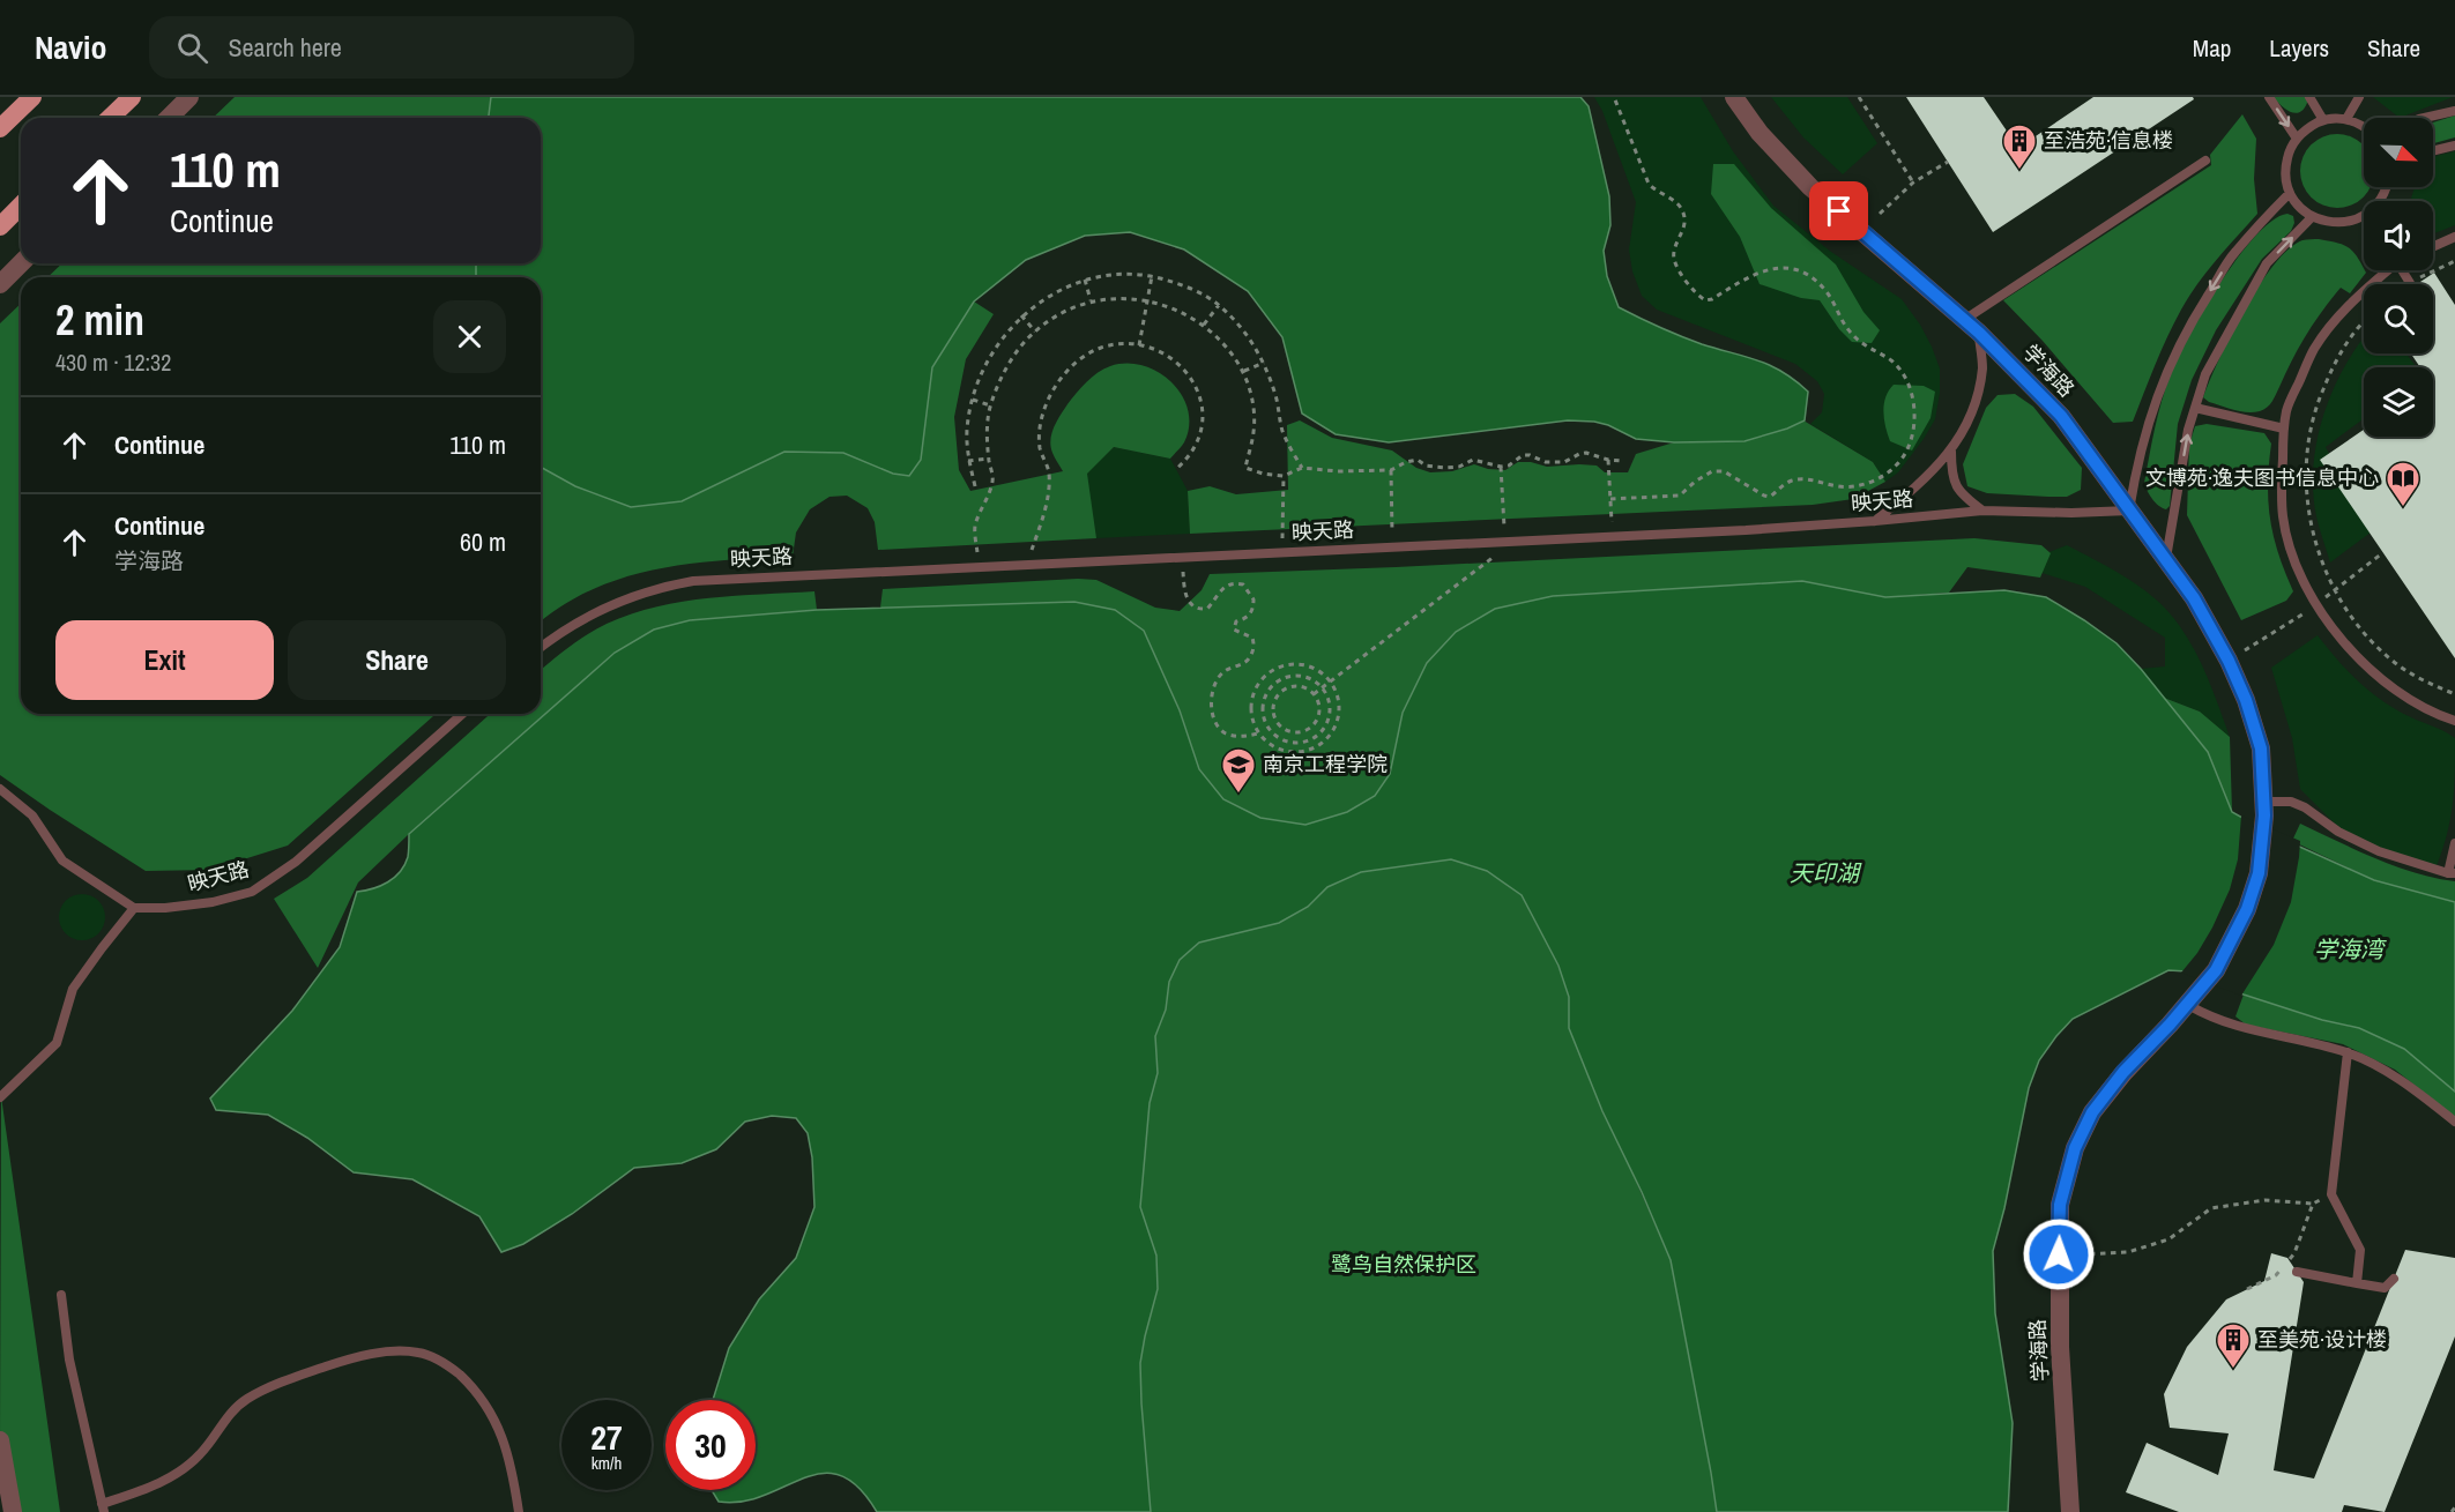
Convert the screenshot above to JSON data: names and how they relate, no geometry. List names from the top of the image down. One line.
{"streets":{"street":["学海路"],"lane":["映天路"]},"crossings":[["学海路","映天路"]],"water":["天印湖","学海湾"],"parks":["鹭鸟自然保护区"],"places":{"building":["至浩苑·信息楼","至美苑·设计楼"],"library":["文博苑·逸夫图书信息中心"],"school or university":["南京工程学院"]},"north":"bottom right","page":{"header":"Navio","search":"Search here","nav":["Map","Layers","Share"],"turn":["110 m","Continue"],"heading":["2 min","430 m · 12:32"],"list":[{"name":"Continue","value":"110 m"},{"name":"Continue","note":"学海路","value":"60 m"}],"buttons":["Exit","Share"],"speed":"27 km/h","limit":"30"}}
